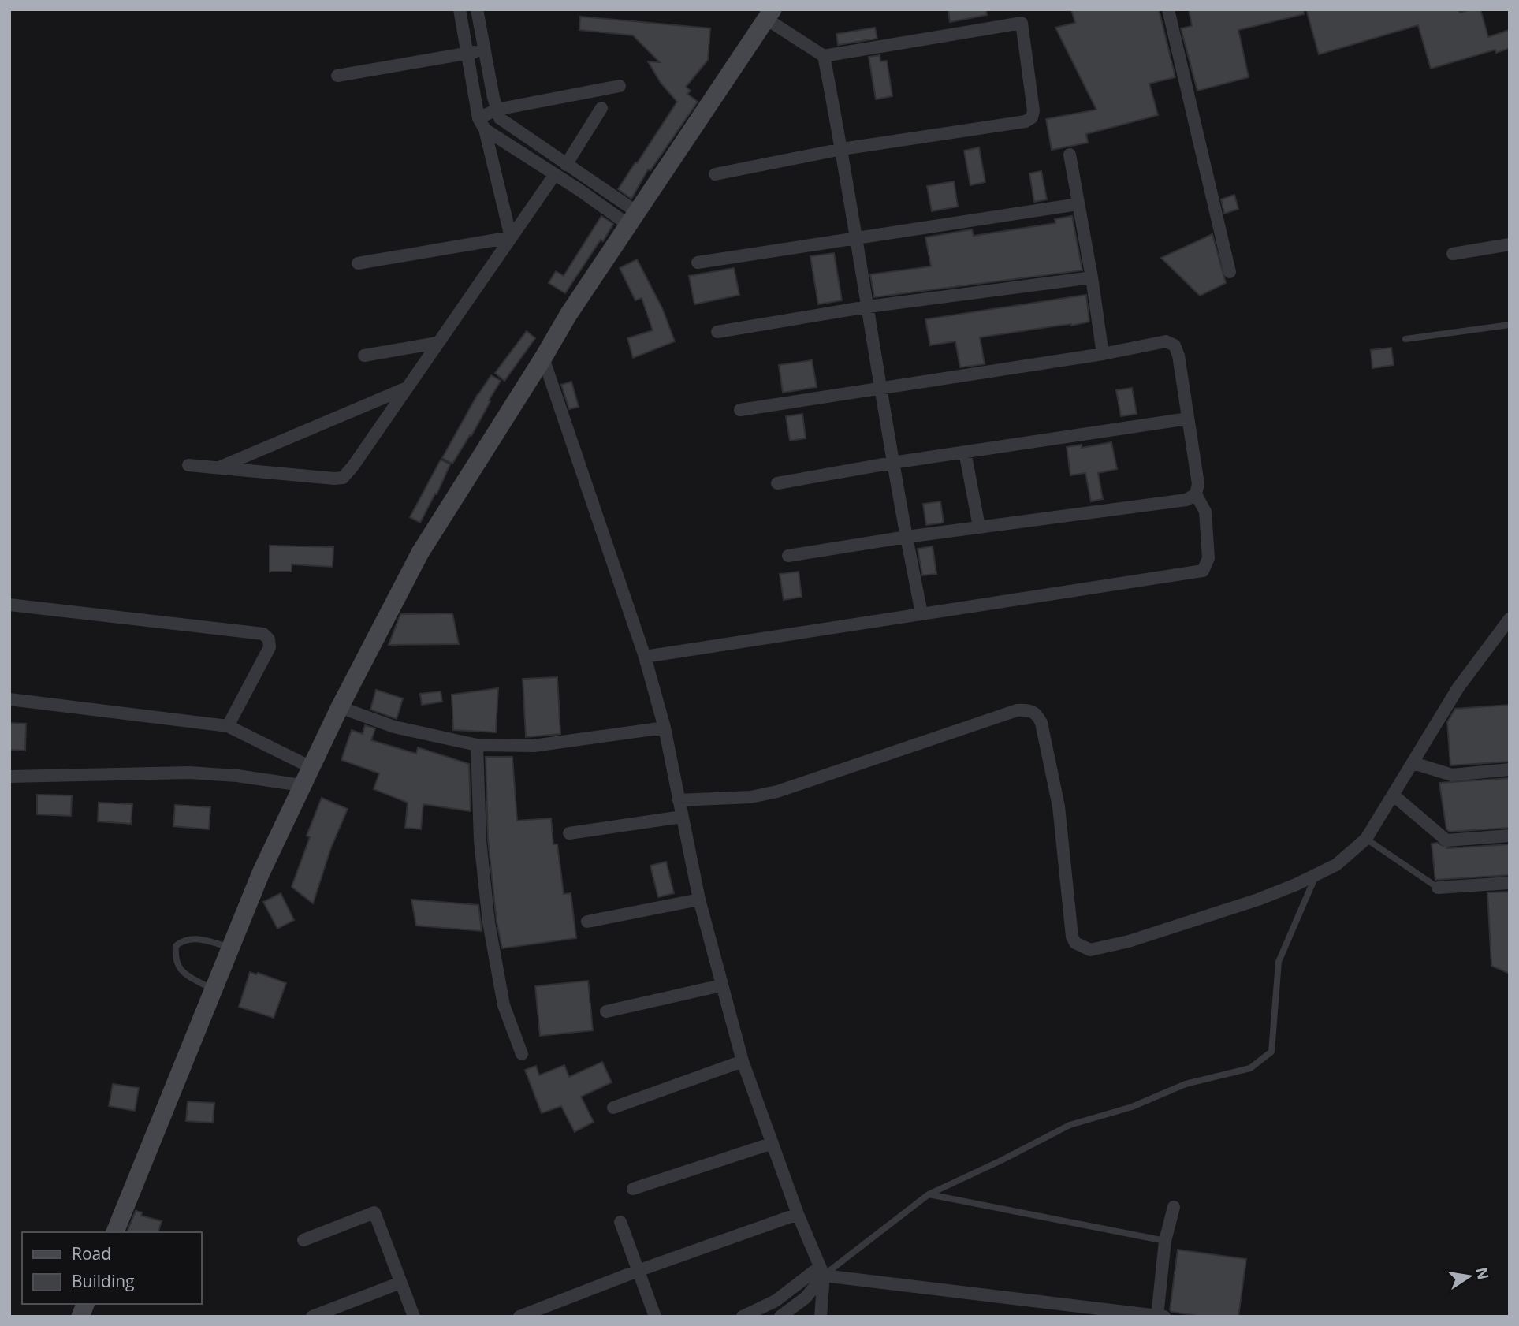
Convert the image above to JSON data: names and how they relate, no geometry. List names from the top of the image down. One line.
{"legend":["Road","Building"],"north":"right"}
